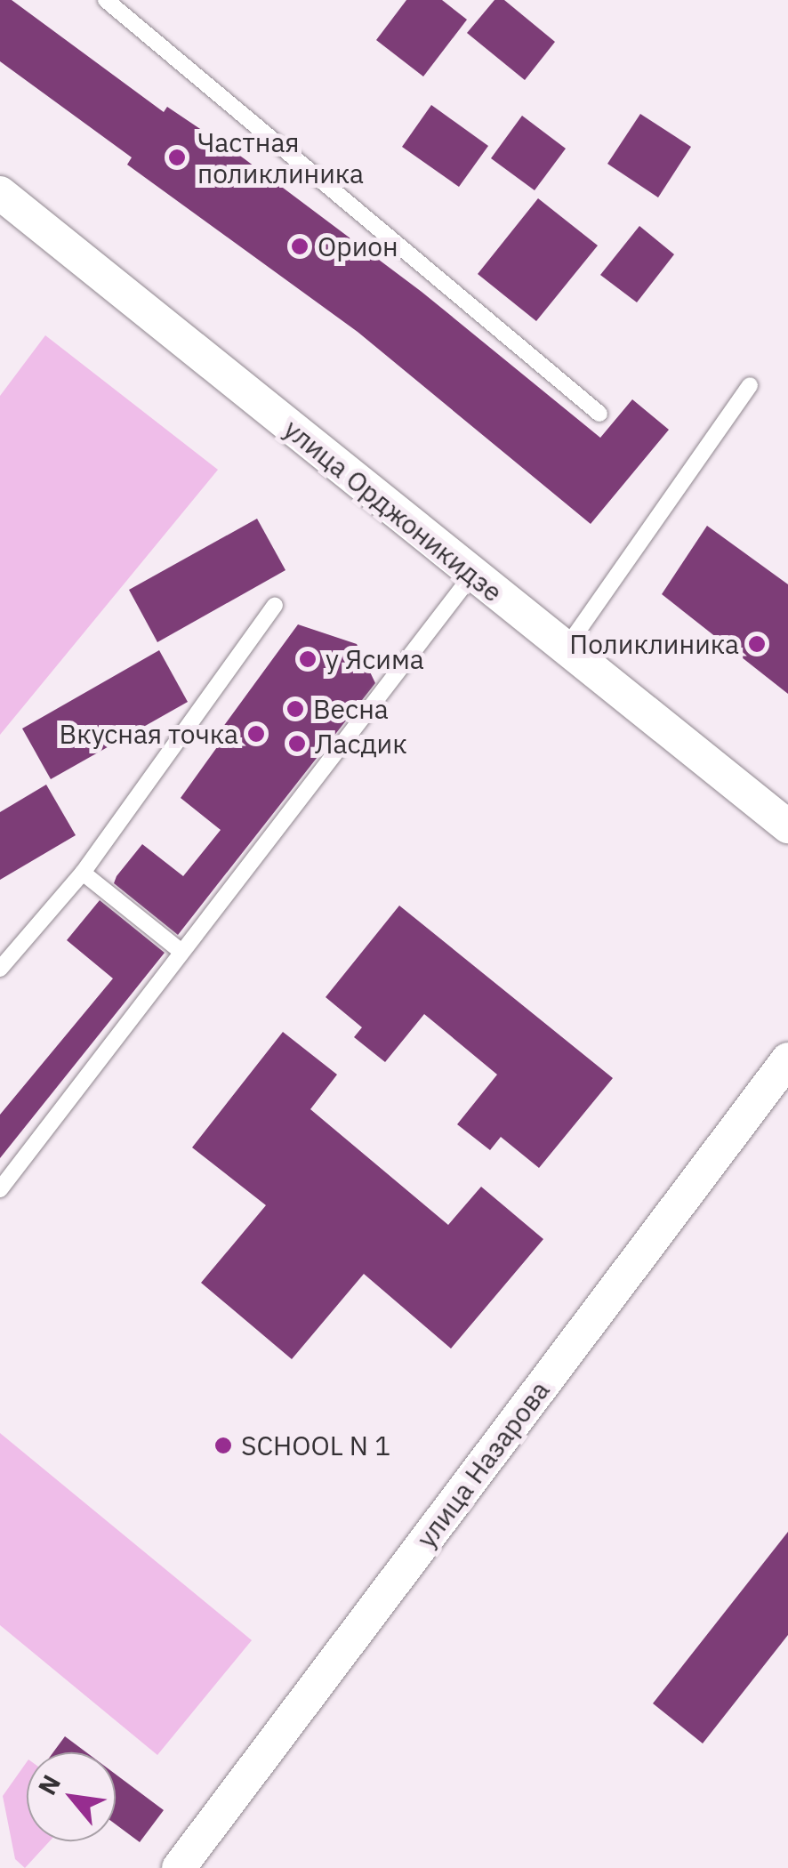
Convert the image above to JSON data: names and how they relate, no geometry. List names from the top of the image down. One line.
{"streets":{"street":["улица Орджоникидзе","улица Назарова"]},"places":["Частная поликлиника","Орион","Поликлиника","у Ясима","Весна","Вкусная точка","Ласдик","SCHOOL N 1"],"north":"top left"}
